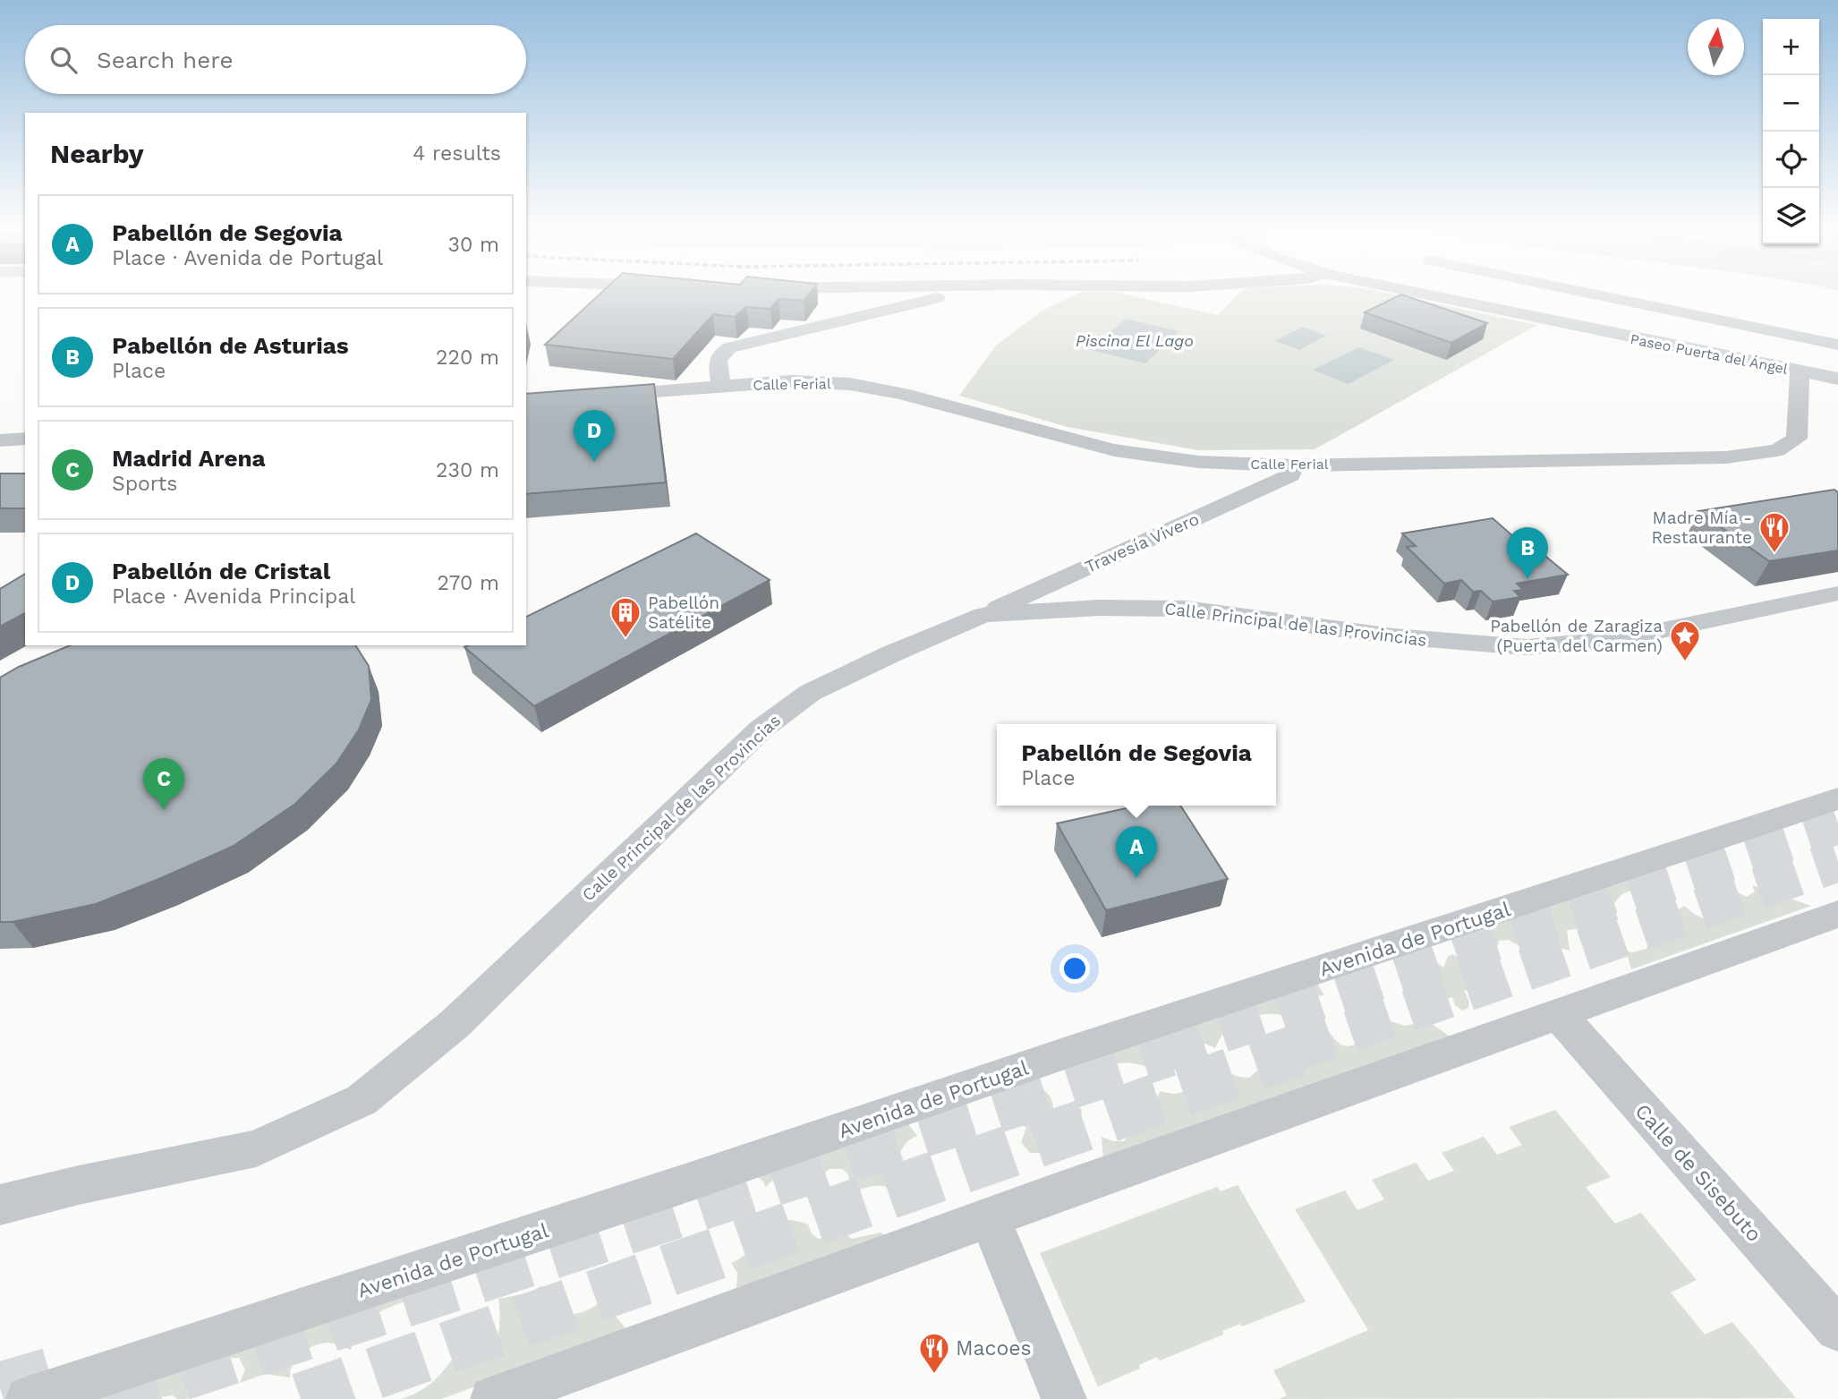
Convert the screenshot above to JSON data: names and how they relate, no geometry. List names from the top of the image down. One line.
{"streets":{"street":["Paseo Puerta del Ángel","Calle Ferial","Travesía Vivero","Calle Principal de las Provincias","Avenida de Portugal","Calle de Sisebuto"]},"crossings":[["Paseo Puerta del Ángel","Calle Ferial"],["Calle Ferial","Travesía Vivero"],["Travesía Vivero","Calle Principal de las Provincias"]],"water":["Piscina El Lago"],"places":{"restaurant":["Madre Mía - Restaurante","Macoes"],"building":["Pabellón Satélite"],"place":["Pabellón de Zaragiza (Puerta del Carmen)"]},"north":"top","page":{"map_buttons":["+","−"],"search":"Search here","heading":["Nearby","4 results"],"list":[{"mark":"A","name":"Pabellón de Segovia","note":"Place · Avenida de Portugal","value":"30 m"},{"mark":"B","name":"Pabellón de Asturias","note":"Place","value":"220 m"},{"mark":"C","name":"Madrid Arena","note":"Sports","value":"230 m"},{"mark":"D","name":"Pabellón de Cristal","note":"Place · Avenida Principal","value":"270 m"}],"pins":["D","B","C","A"],"popup":["Pabellón de Segovia","Place"]}}
